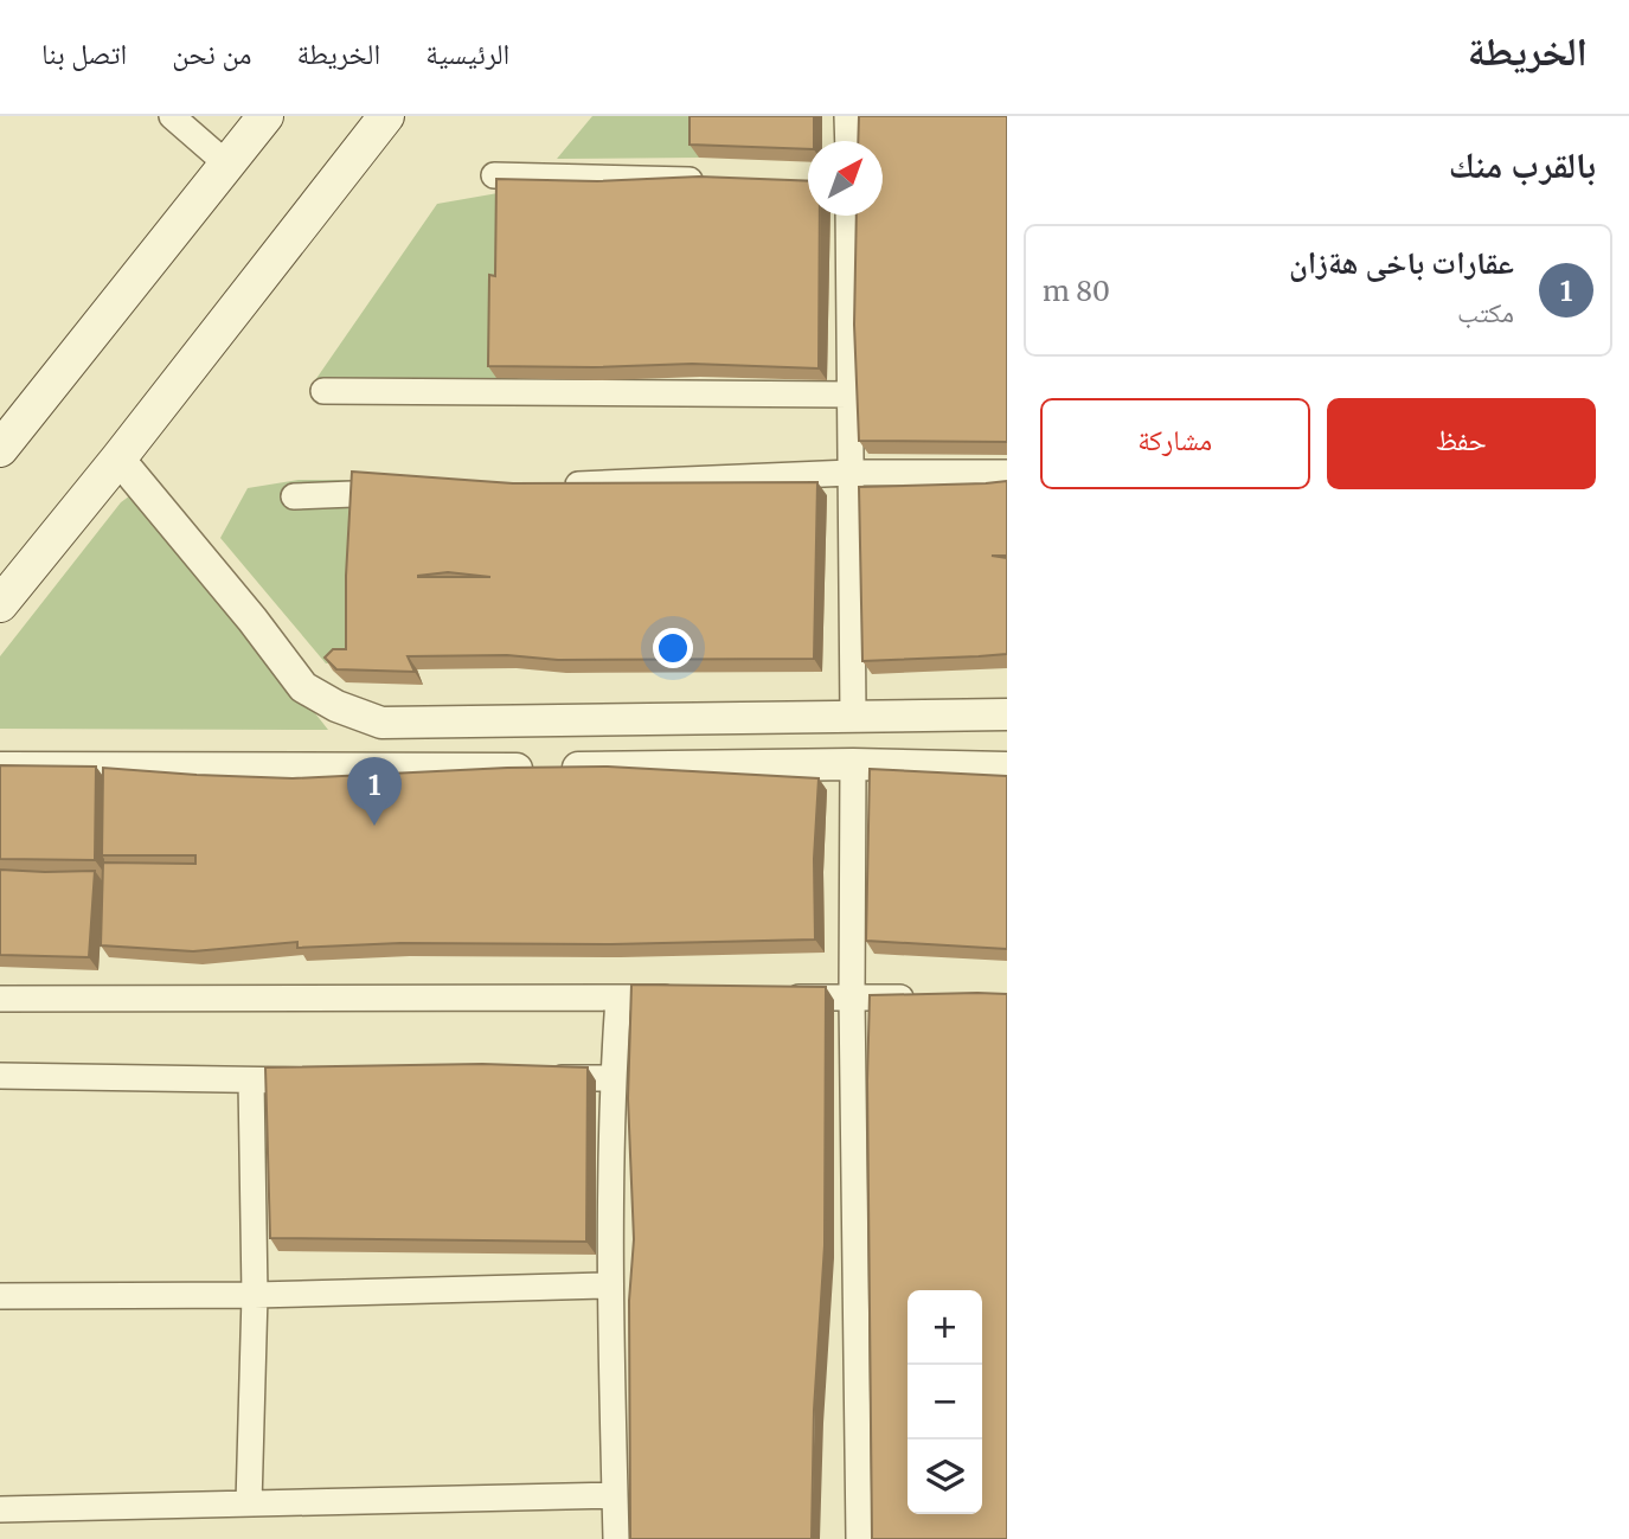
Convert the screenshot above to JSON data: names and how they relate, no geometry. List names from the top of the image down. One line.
{"north":"top right","page":{"header":"الخريطة","nav":["الرئيسية","الخريطة","من نحن","اتصل بنا"],"heading":"بالقرب منك","list":[{"mark":"1","name":"عقارات باخی هةزان","note":"مكتب","value":"80 m"}],"buttons":["حفظ","مشاركة"],"pins":"1","map_buttons":["+","−"]}}
